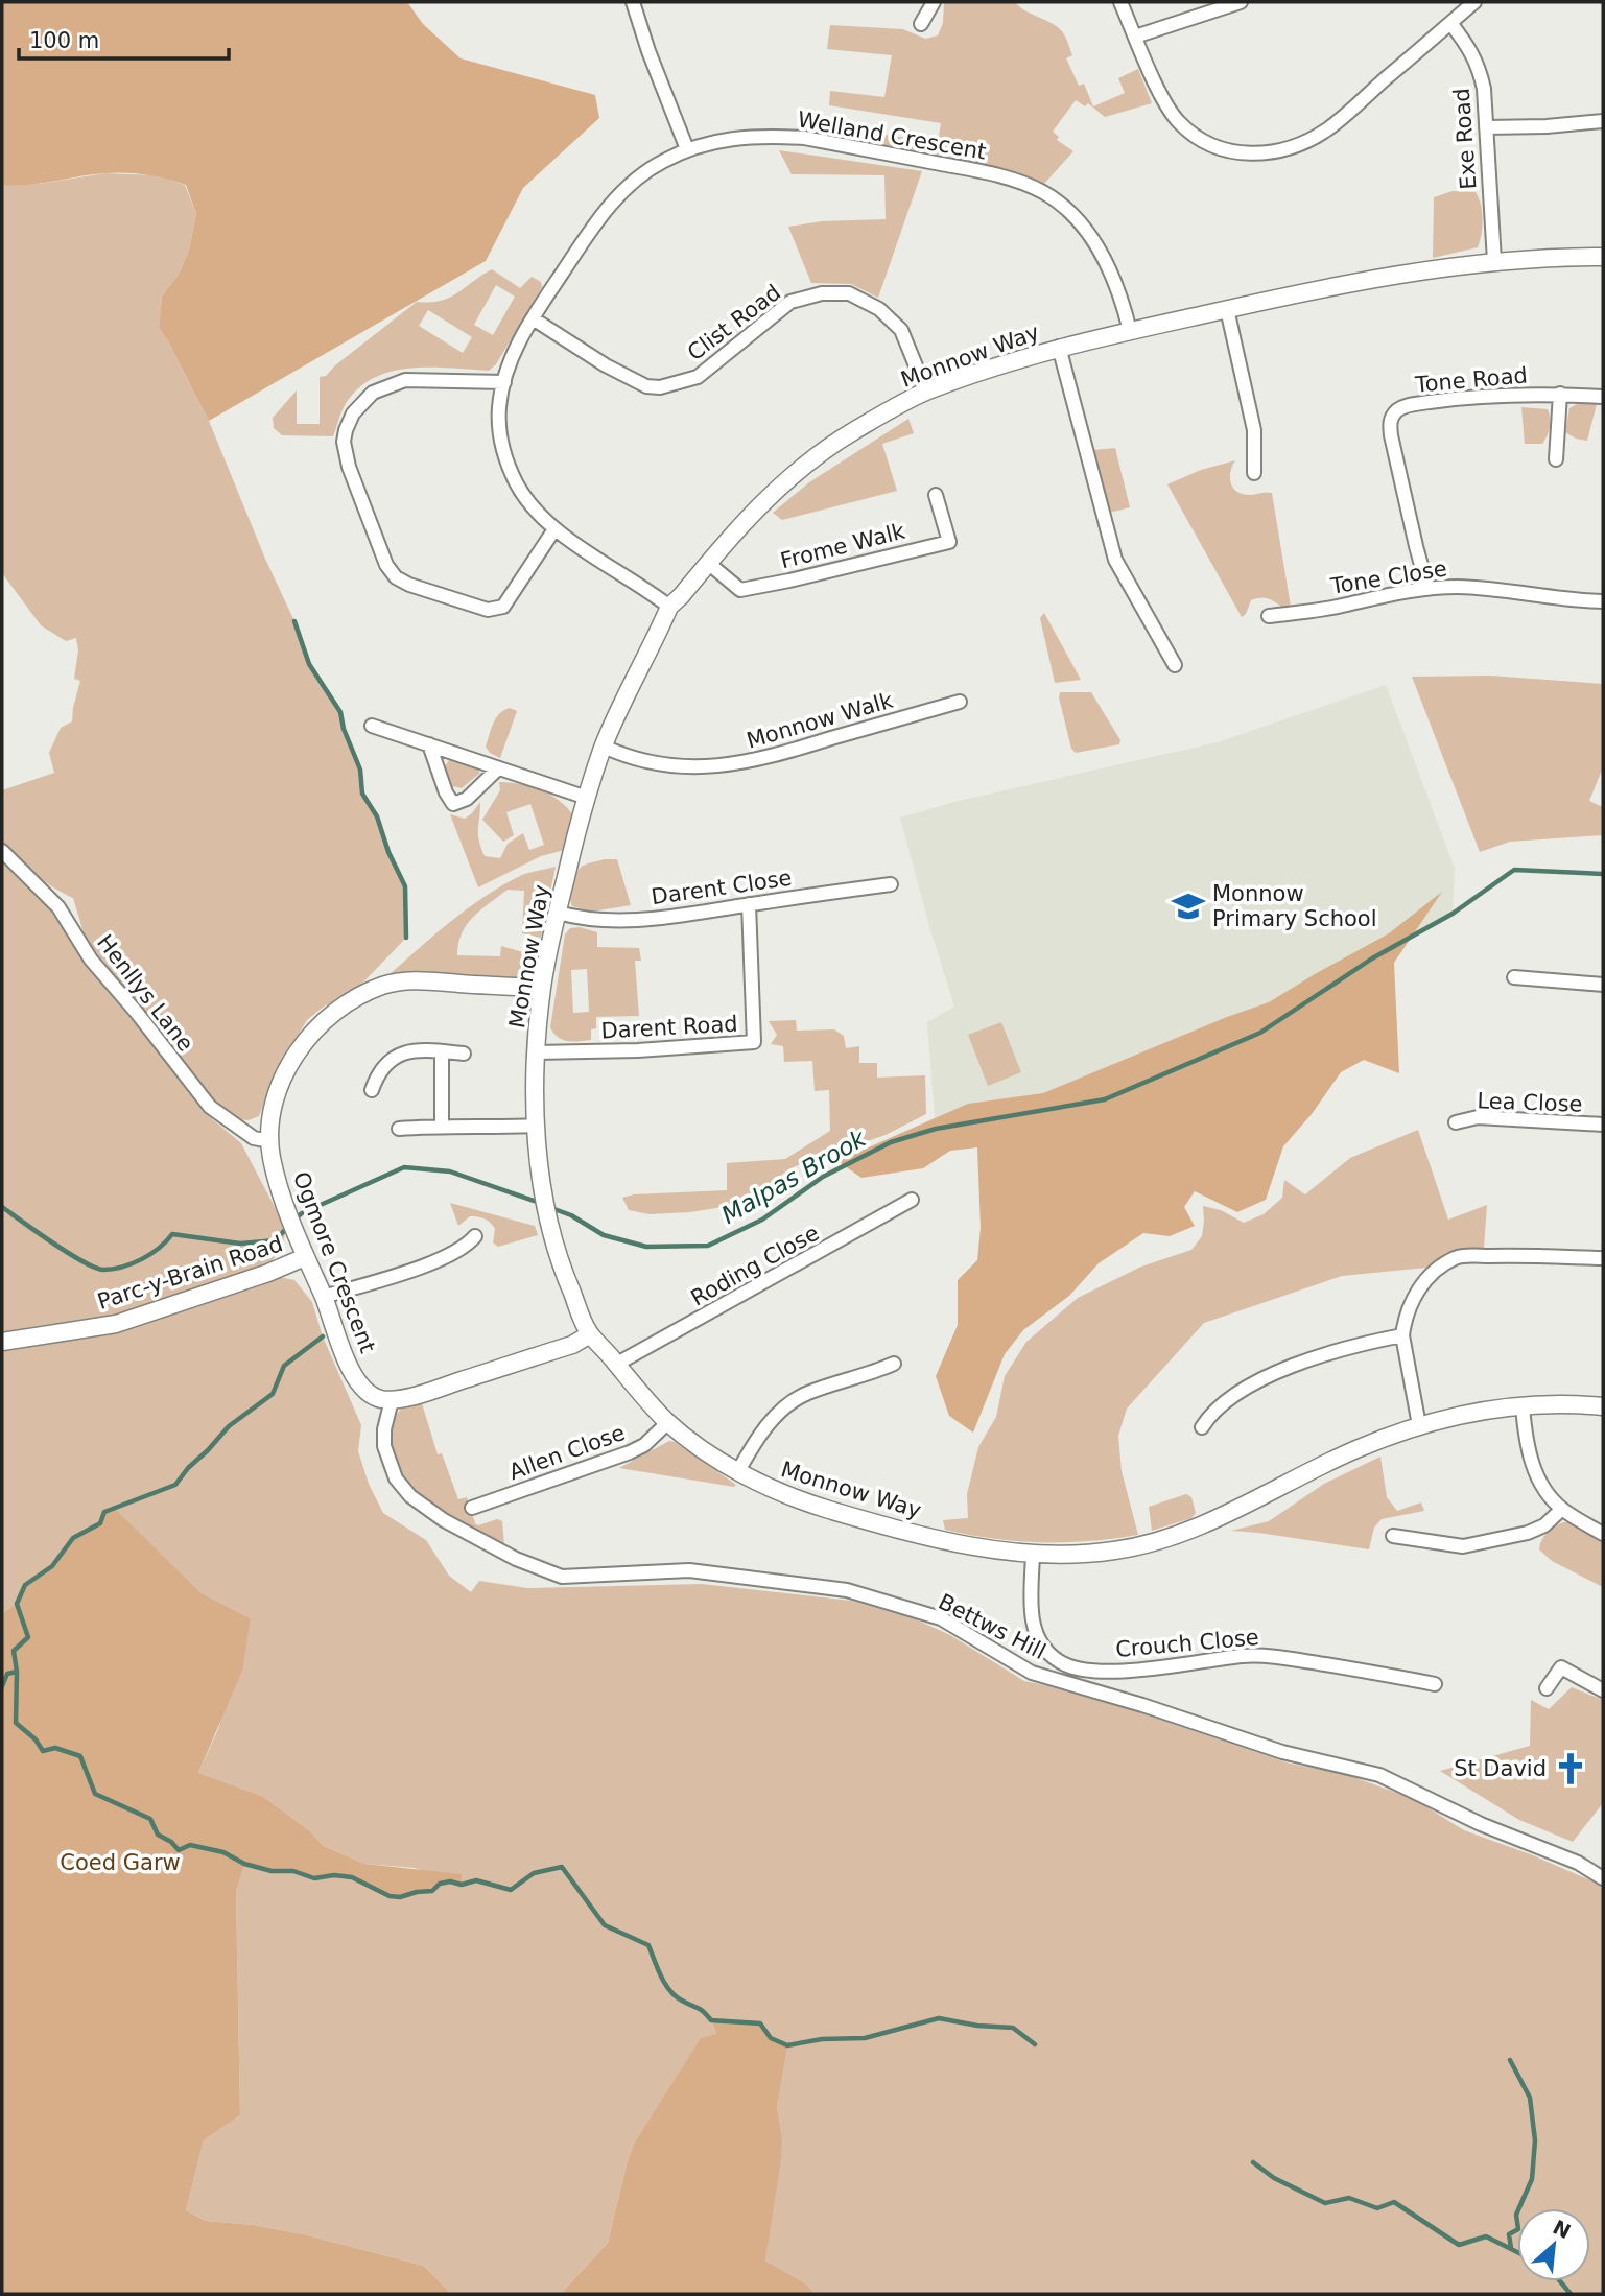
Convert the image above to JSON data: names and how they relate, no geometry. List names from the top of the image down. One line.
{"streets":{"street":["Welland Crescent","Exe Road","Clist Road","Monnow Way","Tone Road","Frome Walk","Tone Close","Monnow Walk","Darent Close","Henllys Lane","Darent Road","Lea Close","Ogmore Crescent","Roding Close","Parc-y-Brain Road","Allen Close","Bettws Hill","Crouch Close"]},"crossings":[["Welland Crescent","Clist Road"],["Welland Crescent","Monnow Way"],["Exe Road","Monnow Way"],["Clist Road","Monnow Way"],["Monnow Way","Frome Walk"],["Monnow Way","Monnow Walk"],["Monnow Way","Darent Close"],["Monnow Way","Darent Road"],["Monnow Way","Ogmore Crescent"],["Monnow Way","Roding Close"],["Monnow Way","Allen Close"],["Monnow Way","Crouch Close"],["Tone Road","Tone Close"],["Darent Close","Darent Road"],["Henllys Lane","Ogmore Crescent"],["Ogmore Crescent","Parc-y-Brain Road"],["Ogmore Crescent","Bettws Hill"]],"water":["Malpas Brook"],"parks":["Coed Garw"],"places":{"school or university":["Monnow Primary School"],"church":["St David"]},"scale_bar":"100 m","north":"top right"}
